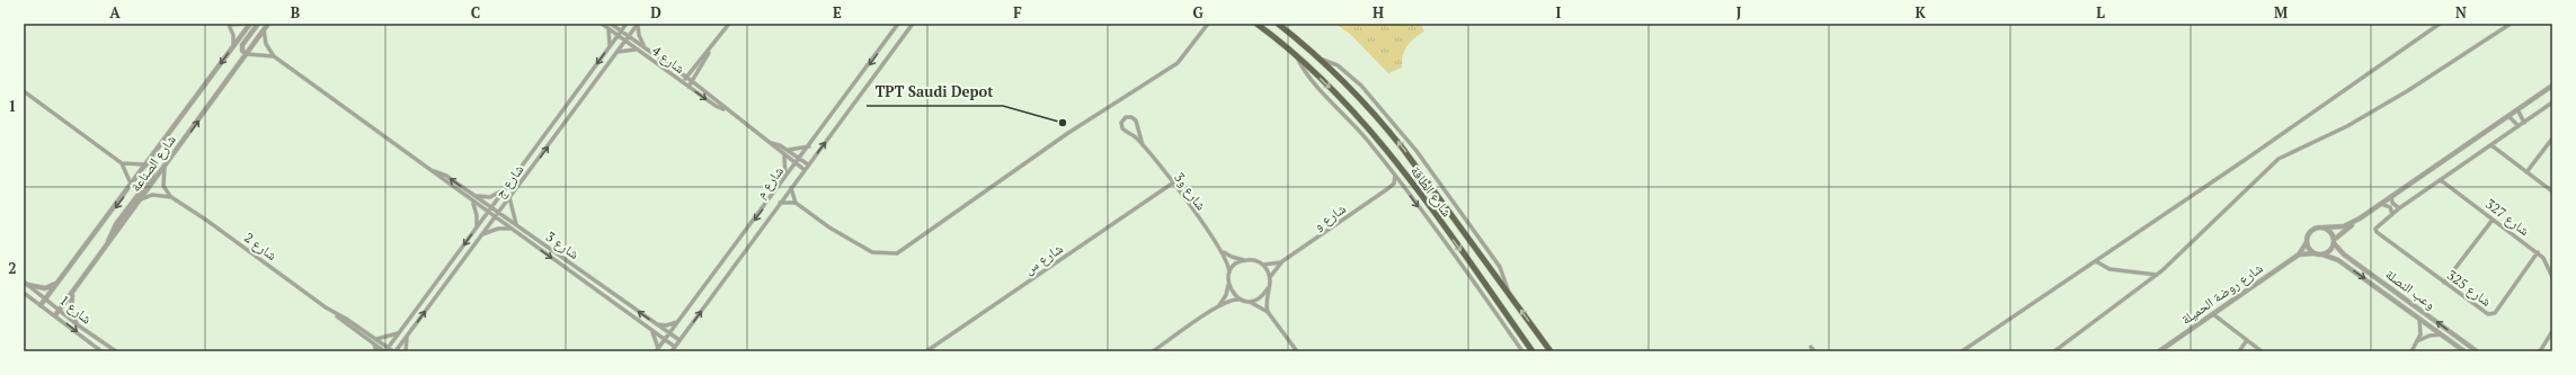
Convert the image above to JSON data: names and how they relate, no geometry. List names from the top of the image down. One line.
{"streets":{"main road":["شارع الطاقة"],"street":["شارع 4","شارع الصناعة","شارع ج","شارع م","شارع و3","شارع و","شارع 327","شارع 3","شارع 2","شارع س","شارع 325","وعب النصلة","شارع روضة الحميلة","شارع 1"]},"crossings":[["شارع 4","شارع ج"],["شارع 4","شارع م"],["شارع الصناعة","شارع 3"],["شارع الصناعة","شارع 1"],["شارع ج","شارع 3"],["شارع ج","شارع 2"],["شارع م","شارع 3"],["شارع و3","شارع و"],["شارع و3","شارع س"],["شارع الطاقة","شارع و"],["شارع 327","شارع 325"],["وعب النصلة","شارع روضة الحميلة"]],"places":["TPT Saudi Depot"],"grid":{"columns":["A","B","C","D","E","F","G","H","I","J","K","L","M","N"],"rows":["1","2"]}}
